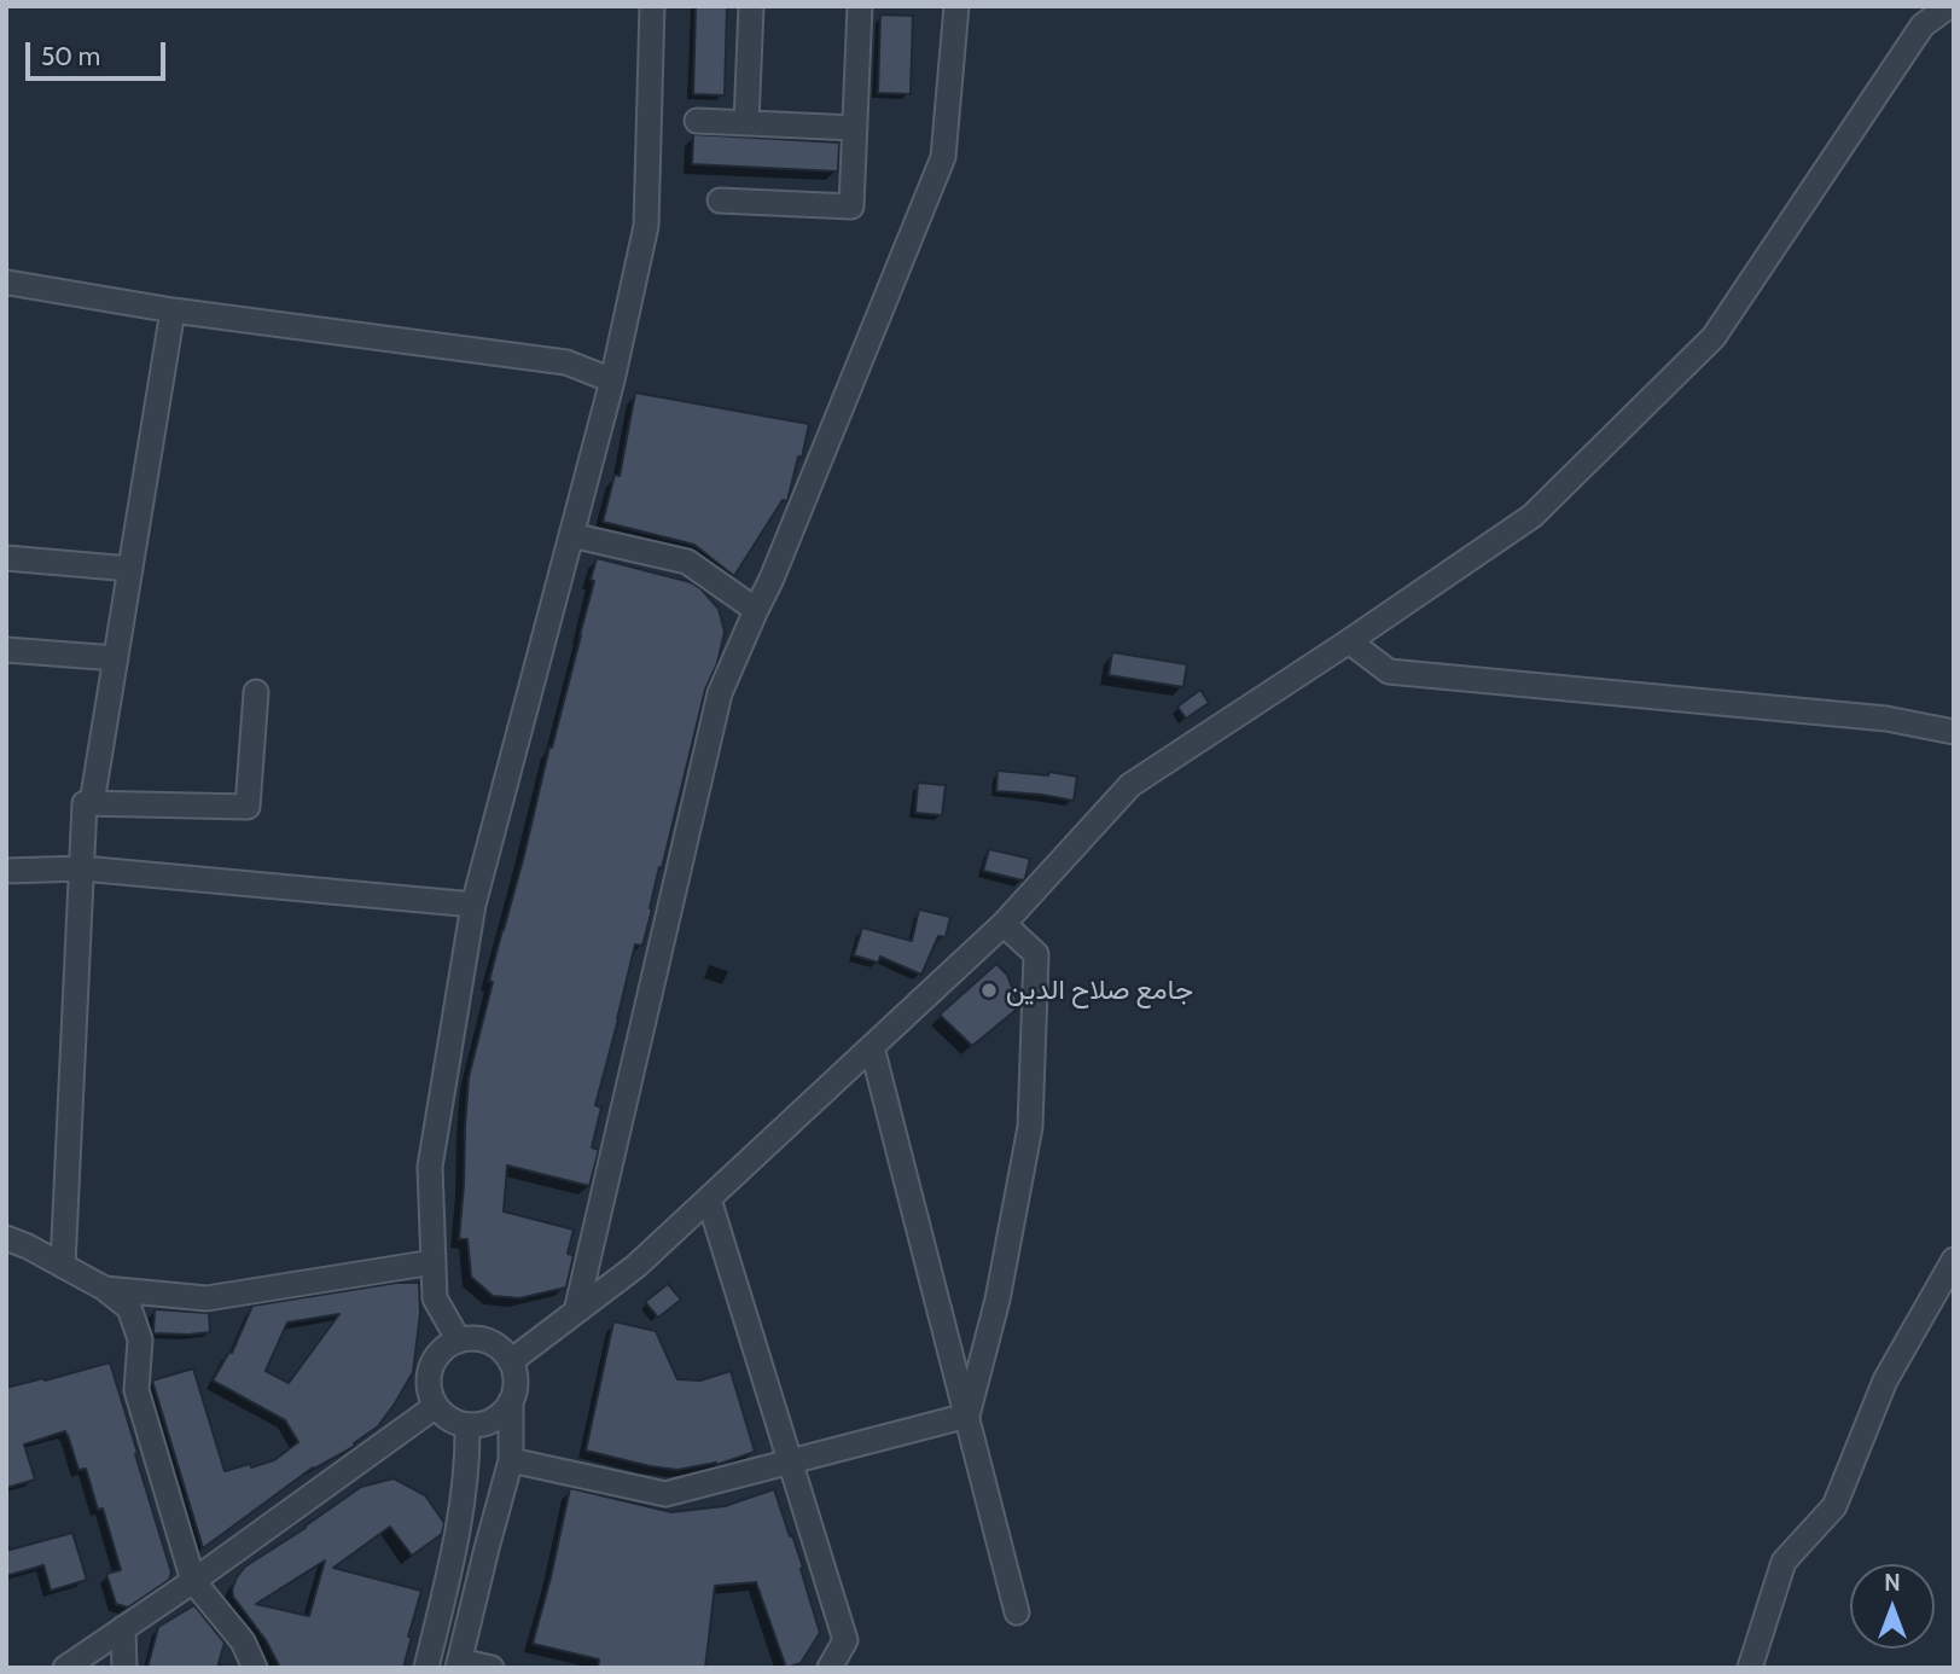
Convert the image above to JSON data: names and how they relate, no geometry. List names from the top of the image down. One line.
{"places":["جامع صلاح الدين"],"scale_bar":"50 m","north":"top"}
